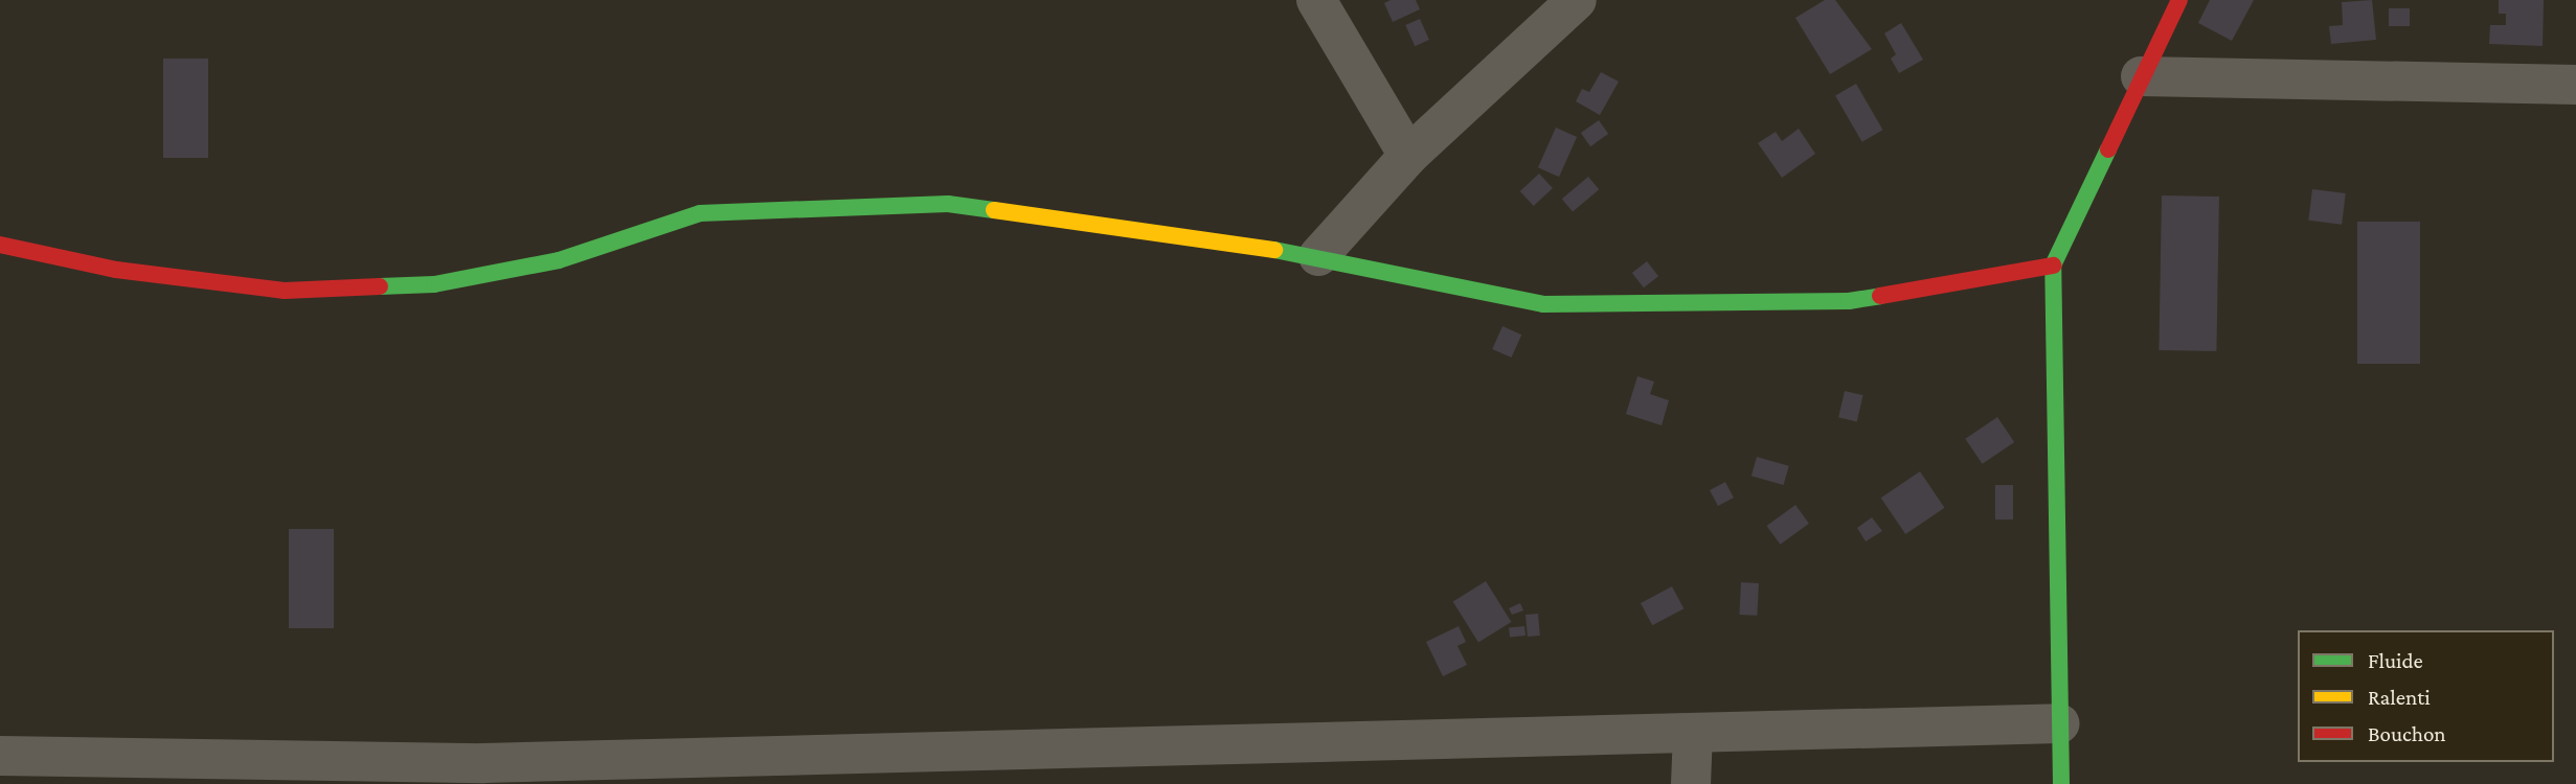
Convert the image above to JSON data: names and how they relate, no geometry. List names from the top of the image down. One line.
{"legend":["Fluide","Ralenti","Bouchon"]}
